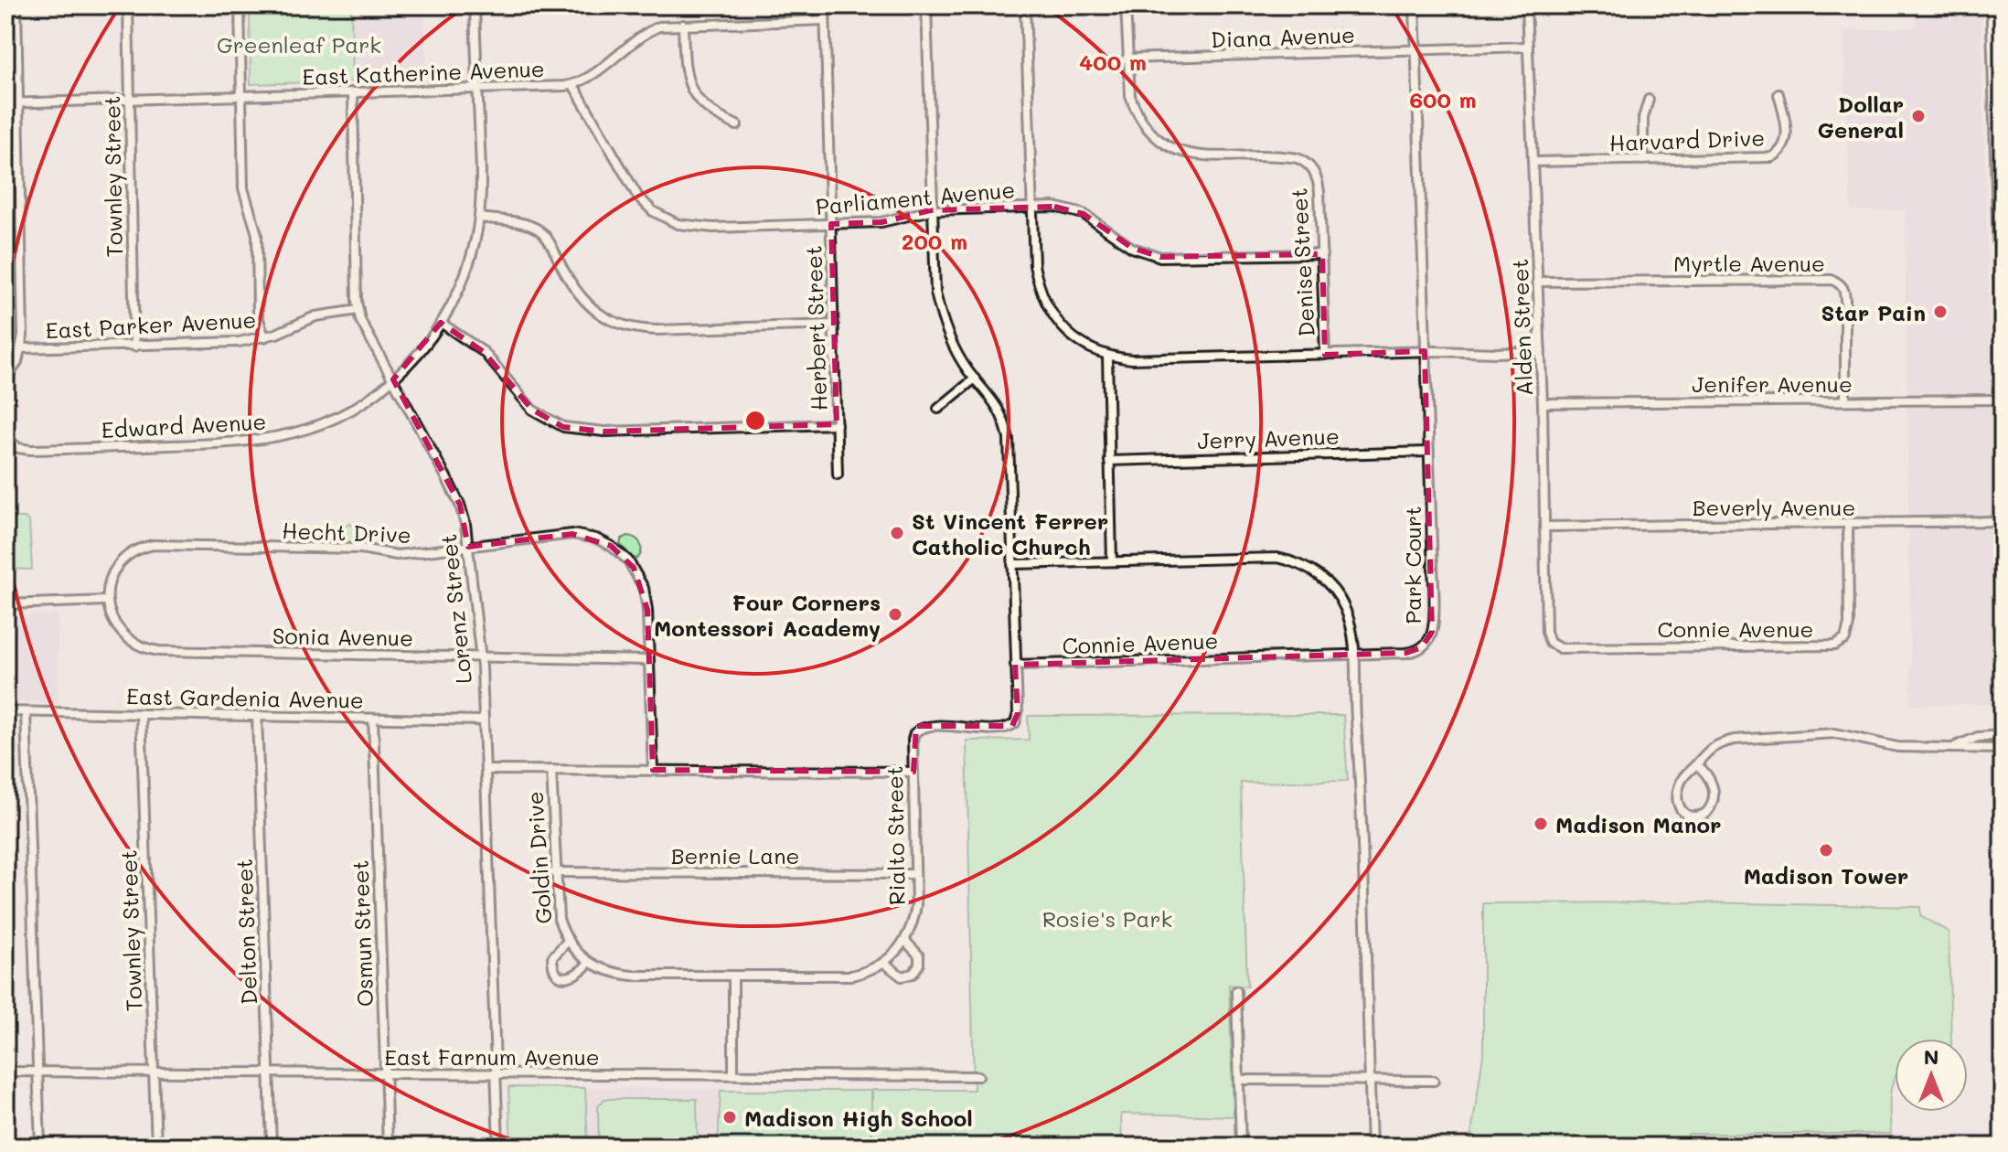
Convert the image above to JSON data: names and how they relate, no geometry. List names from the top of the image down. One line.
{"streets":{"street":["Diana Avenue","East Katherine Avenue","Harvard Drive","Townley Street","Parliament Avenue","Denise Street","Myrtle Avenue","East Parker Avenue","Alden Street","Herbert Street","Jenifer Avenue","Edward Avenue","Jerry Avenue","Beverly Avenue","Hecht Drive","Park Court","Lorenz Street","Connie Avenue","Sonia Avenue","East Gardenia Avenue","Rialto Street","Bernie Lane","Goldin Drive","Delton Street","Osmun Street","East Farnum Avenue"]},"crossings":[["Diana Avenue","Denise Street"],["Diana Avenue","Alden Street"],["Diana Avenue","Park Court"],["East Katherine Avenue","Townley Street"],["East Katherine Avenue","Parliament Avenue"],["East Katherine Avenue","Herbert Street"],["East Katherine Avenue","Edward Avenue"],["East Katherine Avenue","Lorenz Street"],["Harvard Drive","Alden Street"],["Townley Street","East Parker Avenue"],["Townley Street","East Gardenia Avenue"],["Townley Street","East Farnum Avenue"],["Parliament Avenue","Denise Street"],["Parliament Avenue","Herbert Street"],["Myrtle Avenue","Alden Street"],["Myrtle Avenue","Jenifer Avenue"],["East Parker Avenue","Lorenz Street"],["Alden Street","Jenifer Avenue"],["Alden Street","Beverly Avenue"],["Alden Street","Connie Avenue"],["Edward Avenue","Lorenz Street"],["Jerry Avenue","Park Court"],["Beverly Avenue","Connie Avenue"],["Hecht Drive","Lorenz Street"],["Hecht Drive","Sonia Avenue"],["Park Court","Connie Avenue"],["Lorenz Street","Sonia Avenue"],["Lorenz Street","East Gardenia Avenue"],["Lorenz Street","East Farnum Avenue"],["Connie Avenue","Rialto Street"],["East Gardenia Avenue","Delton Street"],["East Gardenia Avenue","Osmun Street"],["Rialto Street","Bernie Lane"],["Rialto Street","Goldin Drive"],["Bernie Lane","Goldin Drive"],["Delton Street","East Farnum Avenue"],["Osmun Street","East Farnum Avenue"]],"parks":["Greenleaf Park","Rosie's Park"],"places":["Dollar General","Star Pain","St Vincent Ferrer Catholic Church","Four Corners Montessori Academy","Madison Manor","Madison Tower","Madison High School"],"north":"top","rings":["400 m","600 m","200 m"]}
